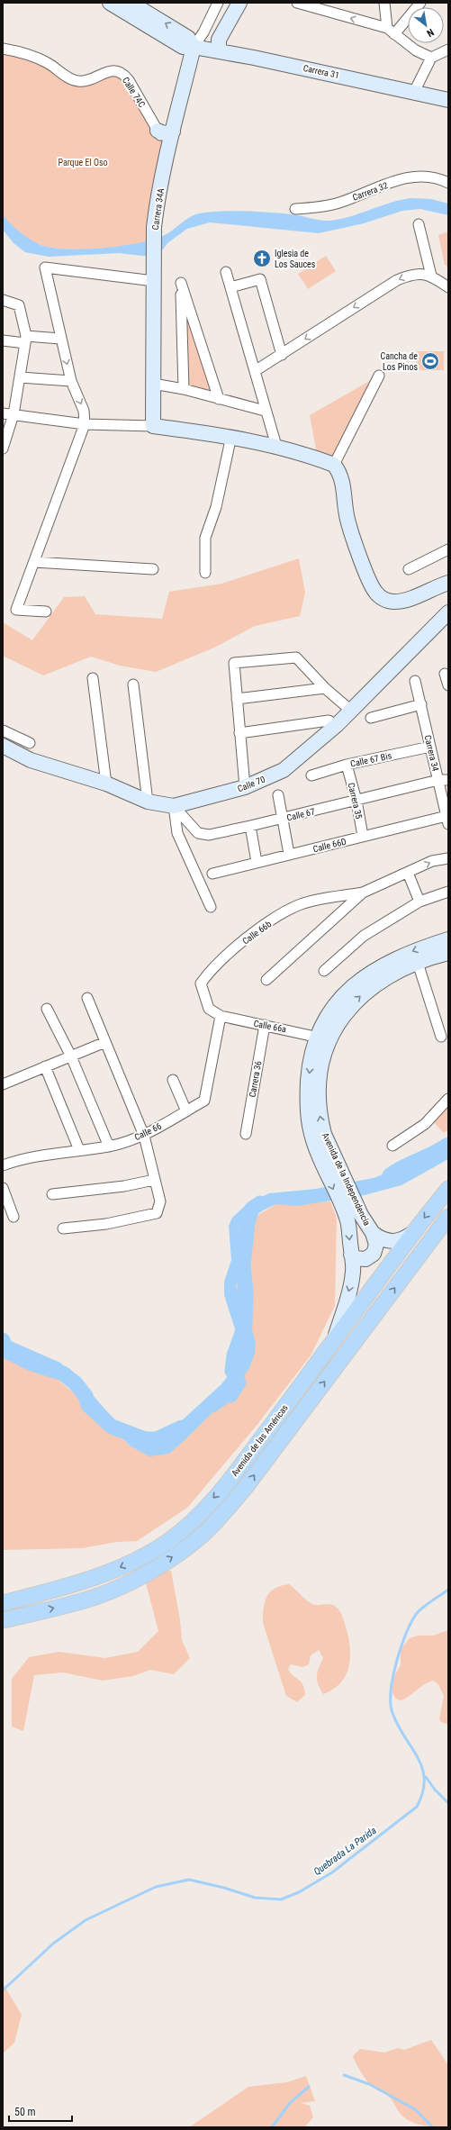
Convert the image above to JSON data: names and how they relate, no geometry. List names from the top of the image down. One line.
{"streets":{"main road":["Carrera 31","Carrera 34A","Calle 70","Avenida de la Independencia","Avenida de las Américas"],"street":["Calle 74C","Carrera 32","Carrera 34","Calle 67 Bis","Carrera 35","Calle 67","Calle 66D","Calle 66b","Calle 66a","Carrera 36","Calle 66"]},"crossings":[["Carrera 31","Carrera 34A"],["Calle 74C","Carrera 34A"],["Carrera 34","Calle 67 Bis"],["Carrera 34","Calle 67"],["Carrera 34","Calle 66D"],["Calle 67 Bis","Carrera 35"],["Calle 70","Calle 67"],["Carrera 35","Calle 67"],["Carrera 35","Calle 66D"],["Calle 66b","Calle 66a"],["Calle 66b","Calle 66"],["Calle 66a","Carrera 36"],["Calle 66a","Calle 66"],["Calle 66a","Avenida de la Independencia"],["Avenida de la Independencia","Avenida de las Américas"]],"water":["Quebrada La Parida"],"parks":["Parque El Oso"],"places":{"church":["Iglesia de Los Sauces"],"sports":["Cancha de Los Pinos"]},"scale_bar":"50 m","north":"bottom right"}
